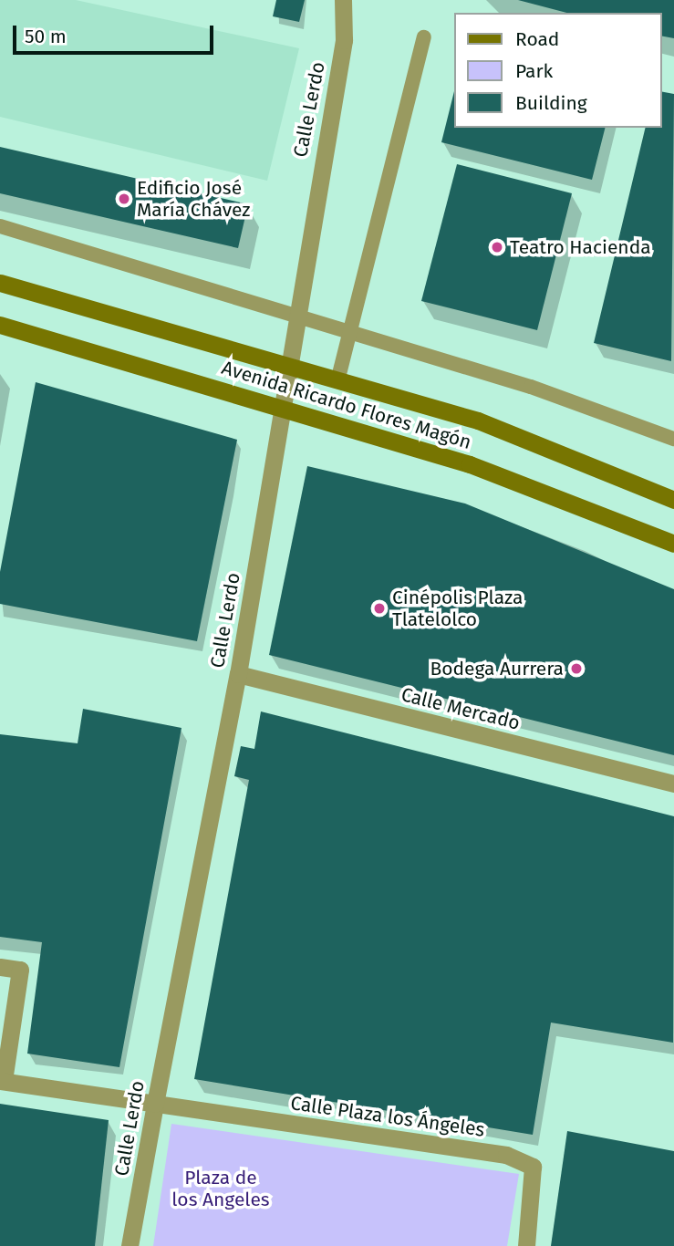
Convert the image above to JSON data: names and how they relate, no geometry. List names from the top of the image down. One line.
{"streets":{"main road":["Avenida Ricardo Flores Magón"],"street":["Calle Lerdo","Calle Mercado","Calle Plaza los Ángeles"]},"crossings":[["Calle Lerdo","Avenida Ricardo Flores Magón"],["Calle Lerdo","Calle Mercado"],["Calle Lerdo","Calle Plaza los Ángeles"]],"parks":["Plaza de los Angeles"],"places":["Edificio José María Chávez","Teatro Hacienda","Cinépolis Plaza Tlatelolco","Bodega Aurrera"],"legend":["Road","Park","Building"],"scale_bar":"50 m"}
